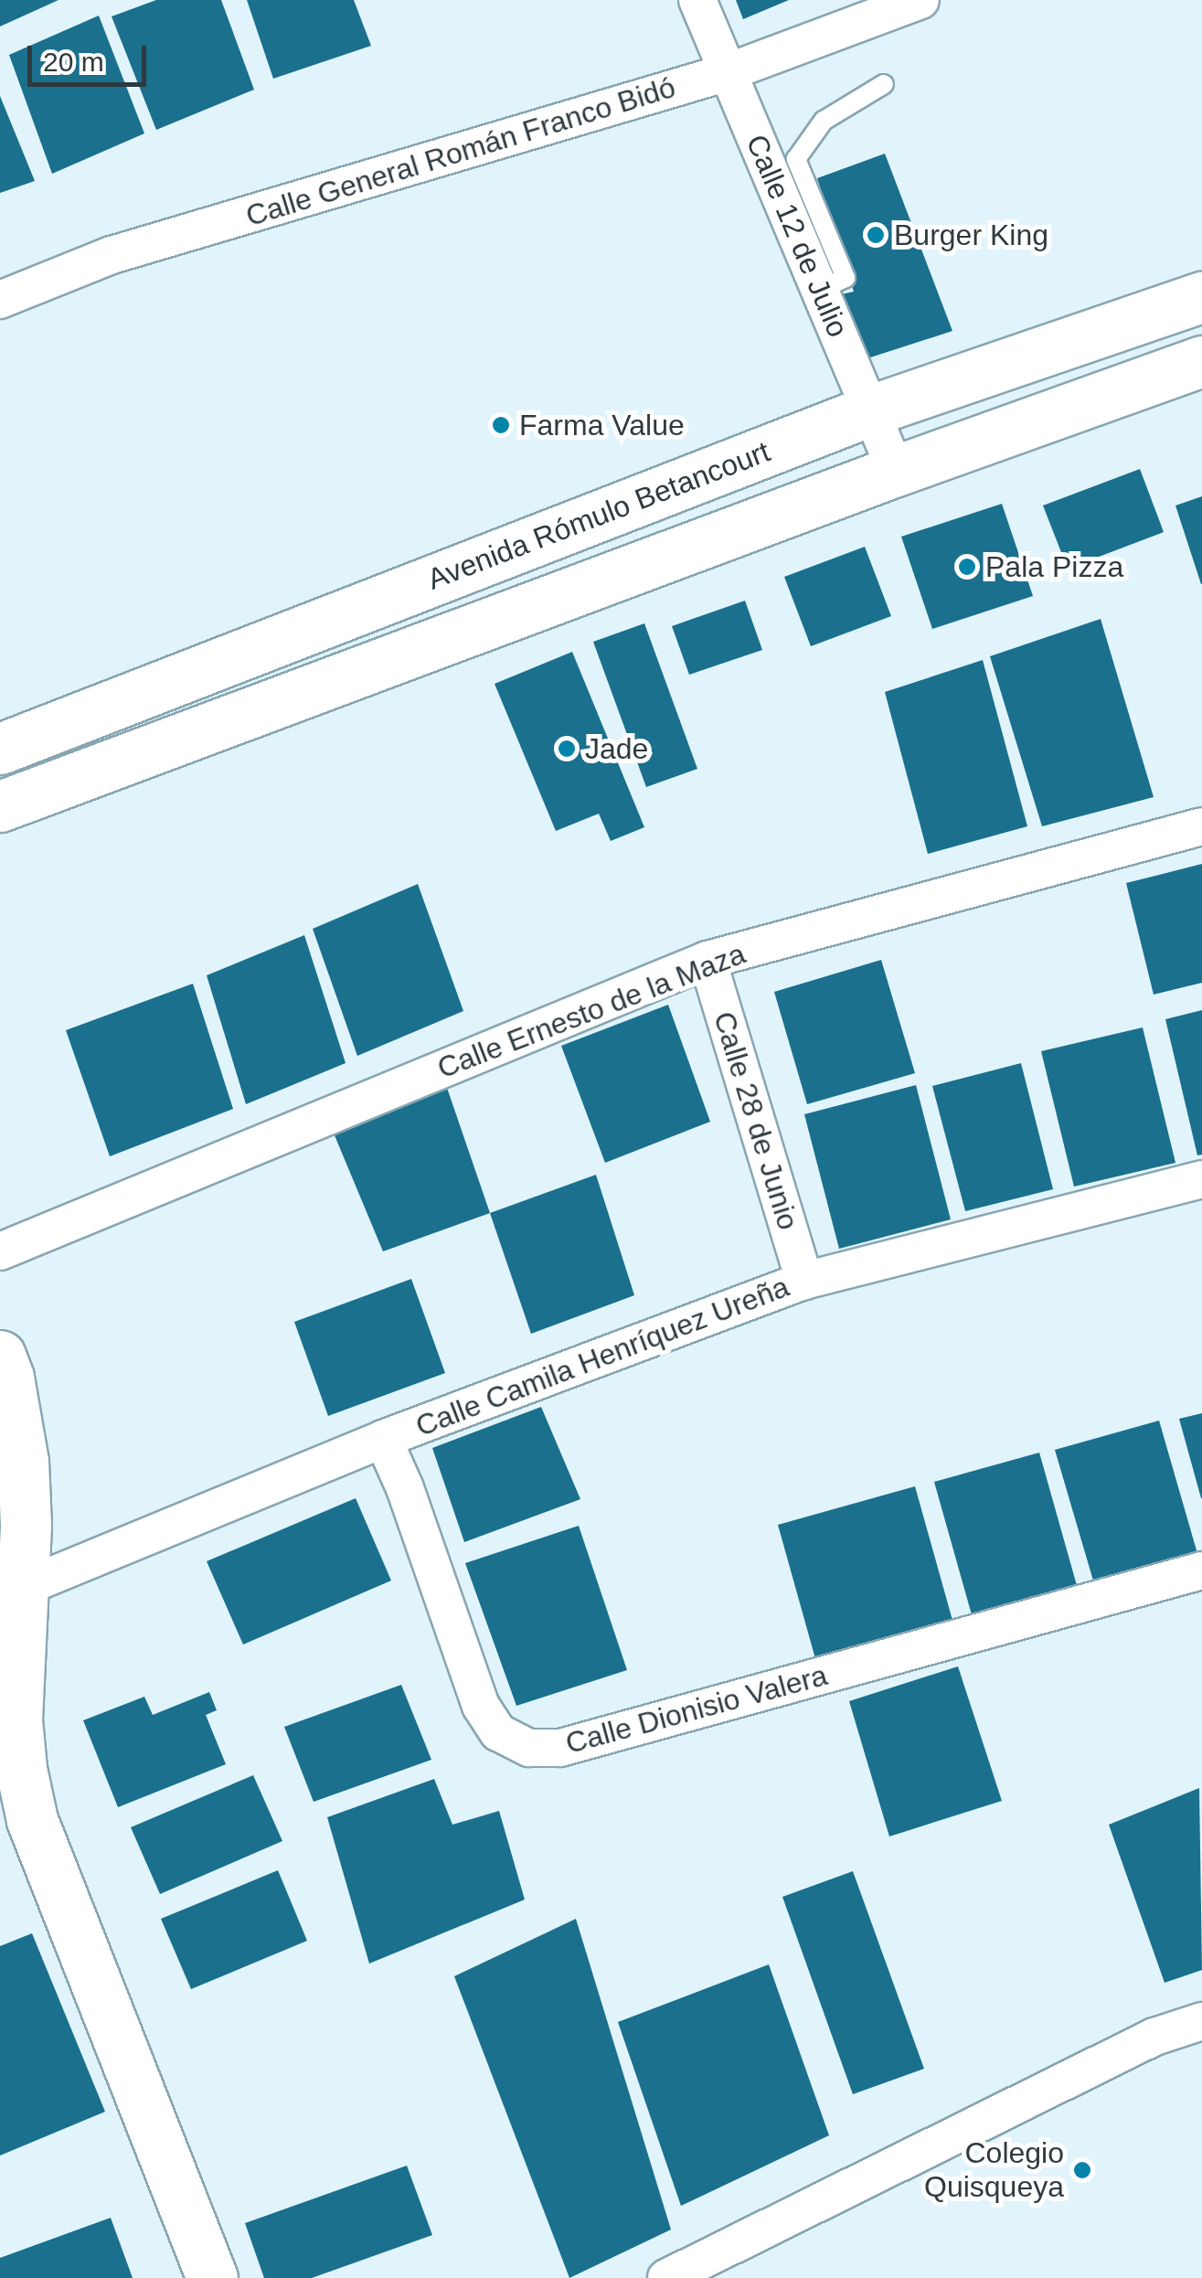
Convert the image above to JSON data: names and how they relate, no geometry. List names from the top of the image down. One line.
{"streets":{"main road":["Avenida Rómulo Betancourt"],"street":["Calle General Román Franco Bidó","Calle 12 de Julio","Calle Ernesto de la Maza","Calle 28 de Junio","Calle Camila Henríquez Ureña","Calle Dionisio Valera"]},"crossings":[["Calle General Román Franco Bidó","Calle 12 de Julio"],["Calle 12 de Julio","Avenida Rómulo Betancourt"],["Calle Ernesto de la Maza","Calle 28 de Junio"],["Calle 28 de Junio","Calle Camila Henríquez Ureña"],["Calle Camila Henríquez Ureña","Calle Dionisio Valera"]],"places":["Burger King","Farma Value","Pala Pizza","Jade","Colegio Quisqueya"],"scale_bar":"20 m"}
